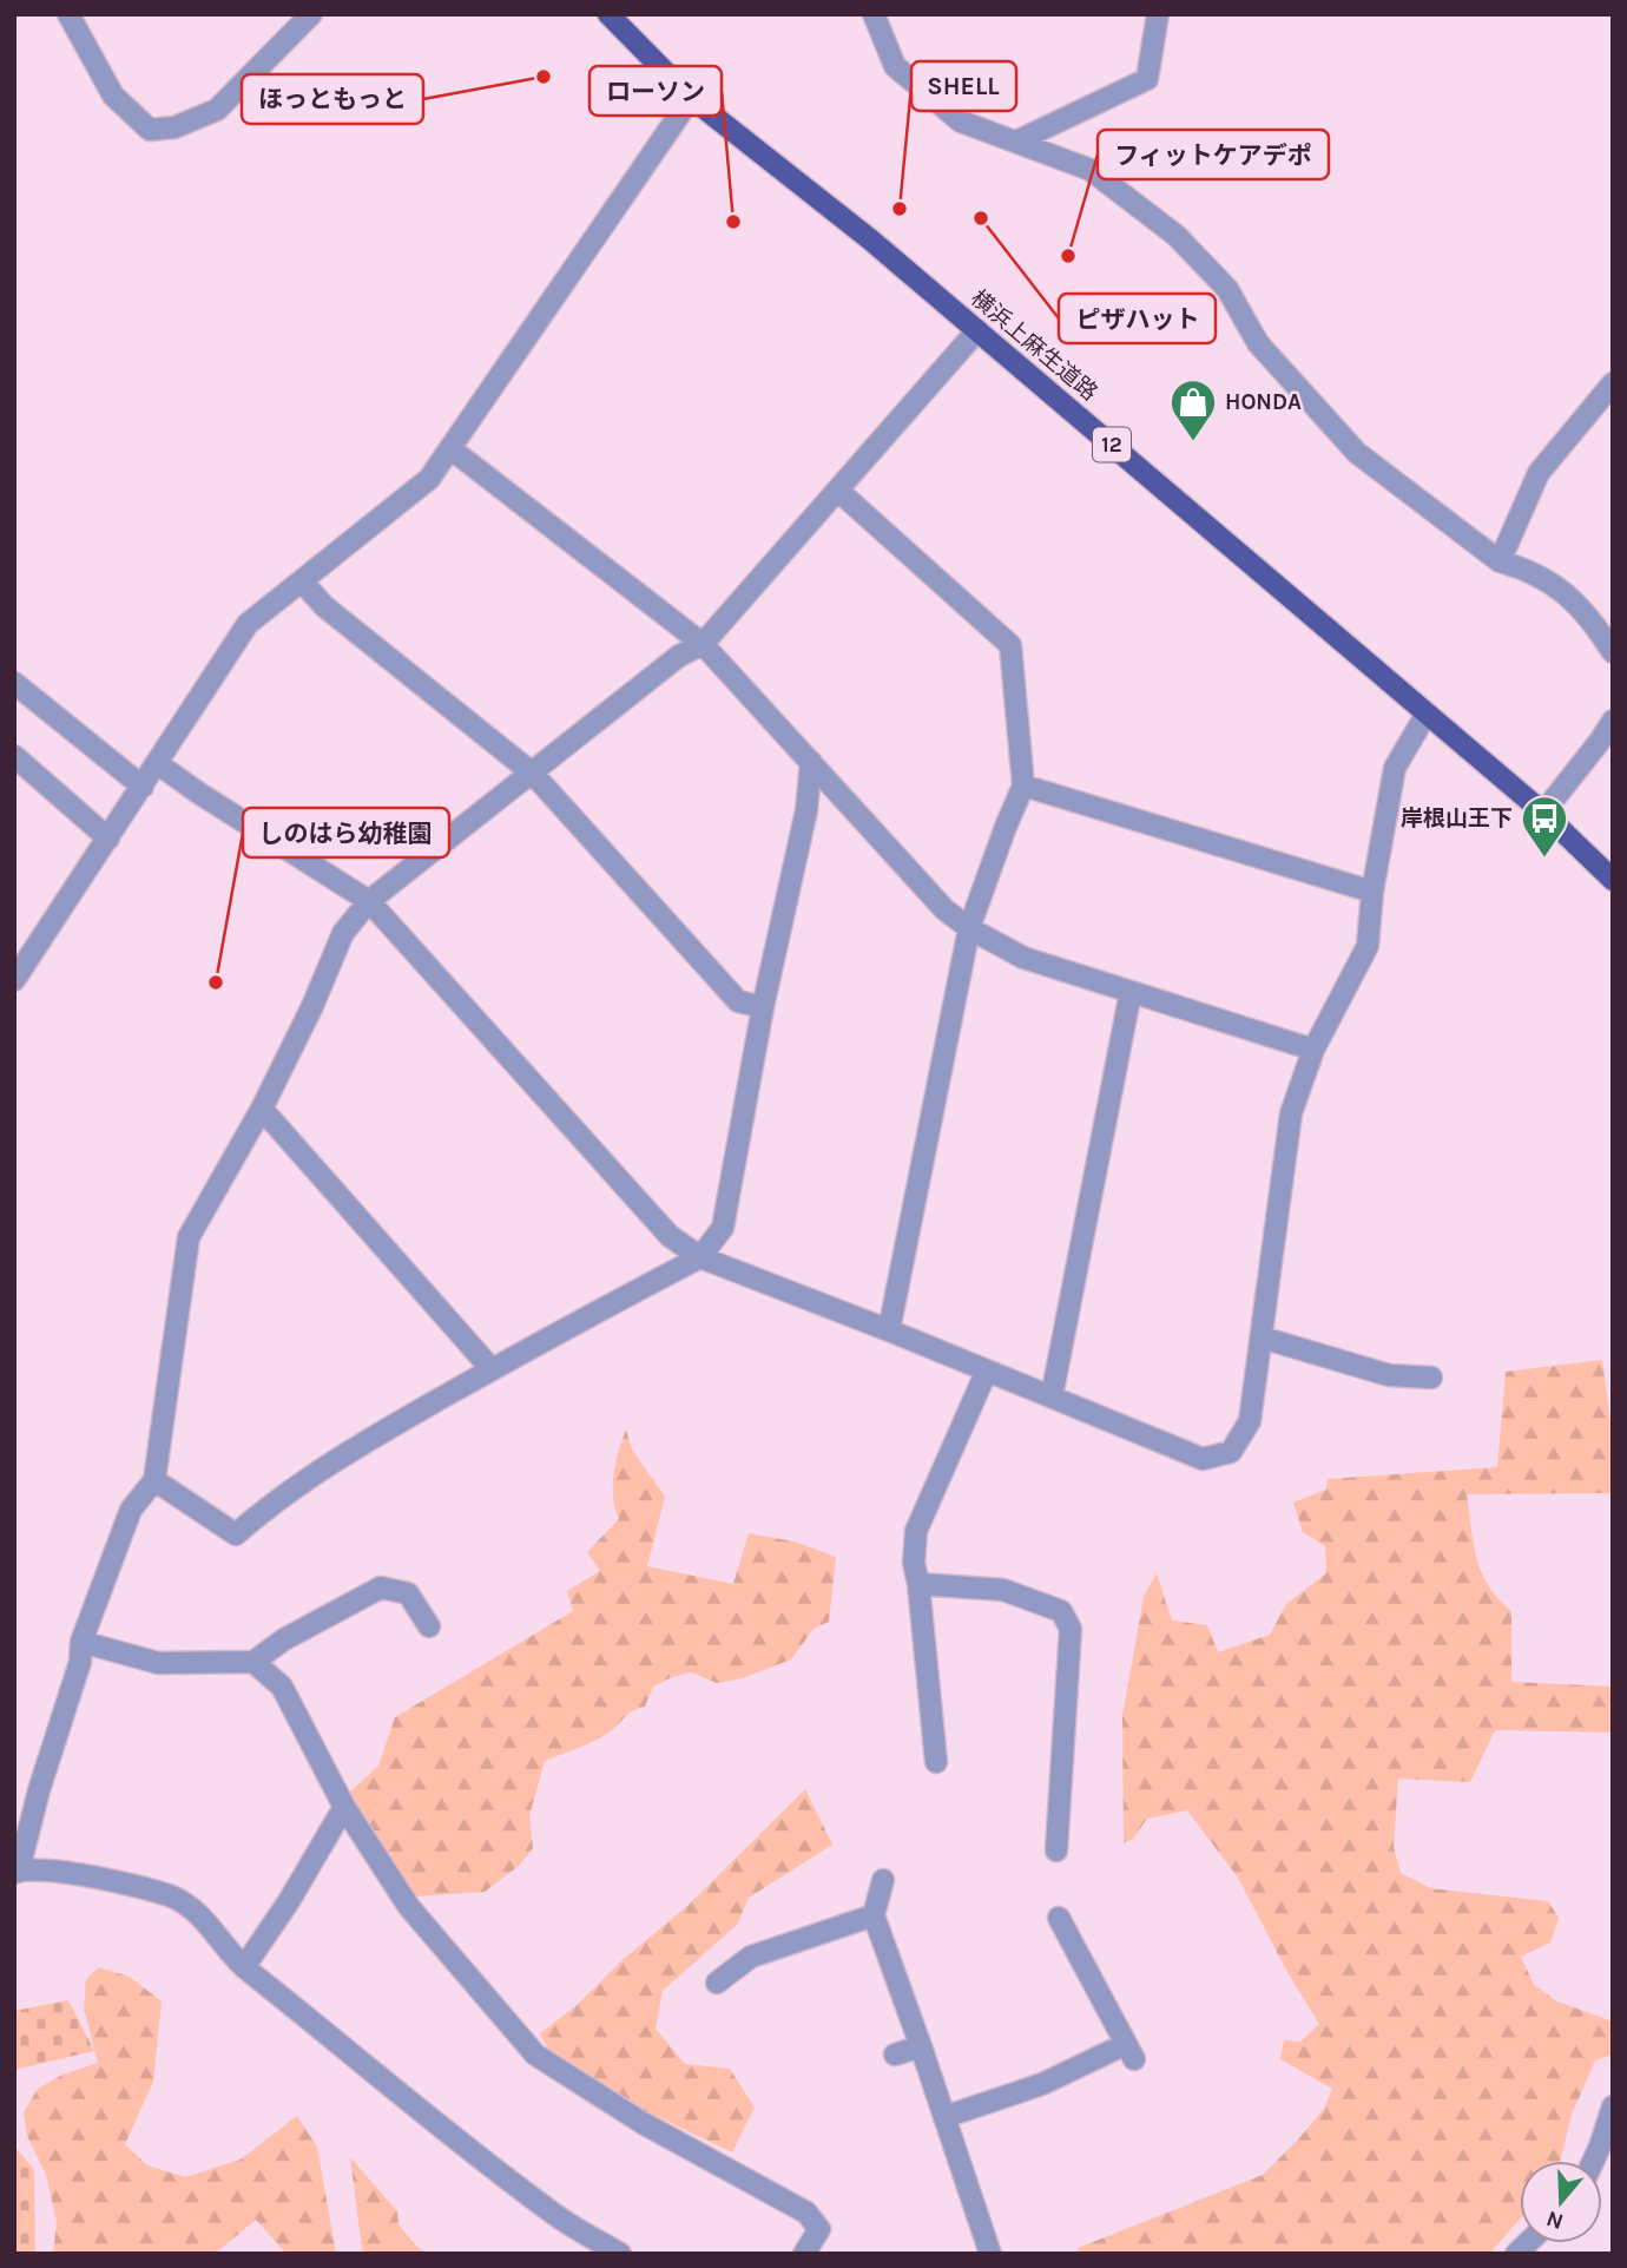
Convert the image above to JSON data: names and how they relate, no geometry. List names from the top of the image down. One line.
{"streets":{"main road":["横浜上麻生道路","12"]},"places":{"other":["ほっともっと","SHELL","ピザハット","ローソン","フィットケアデポ","しのはら幼稚園"],"shop":["HONDA"],"bus stop":["岸根山王下"]},"north":"bottom"}
